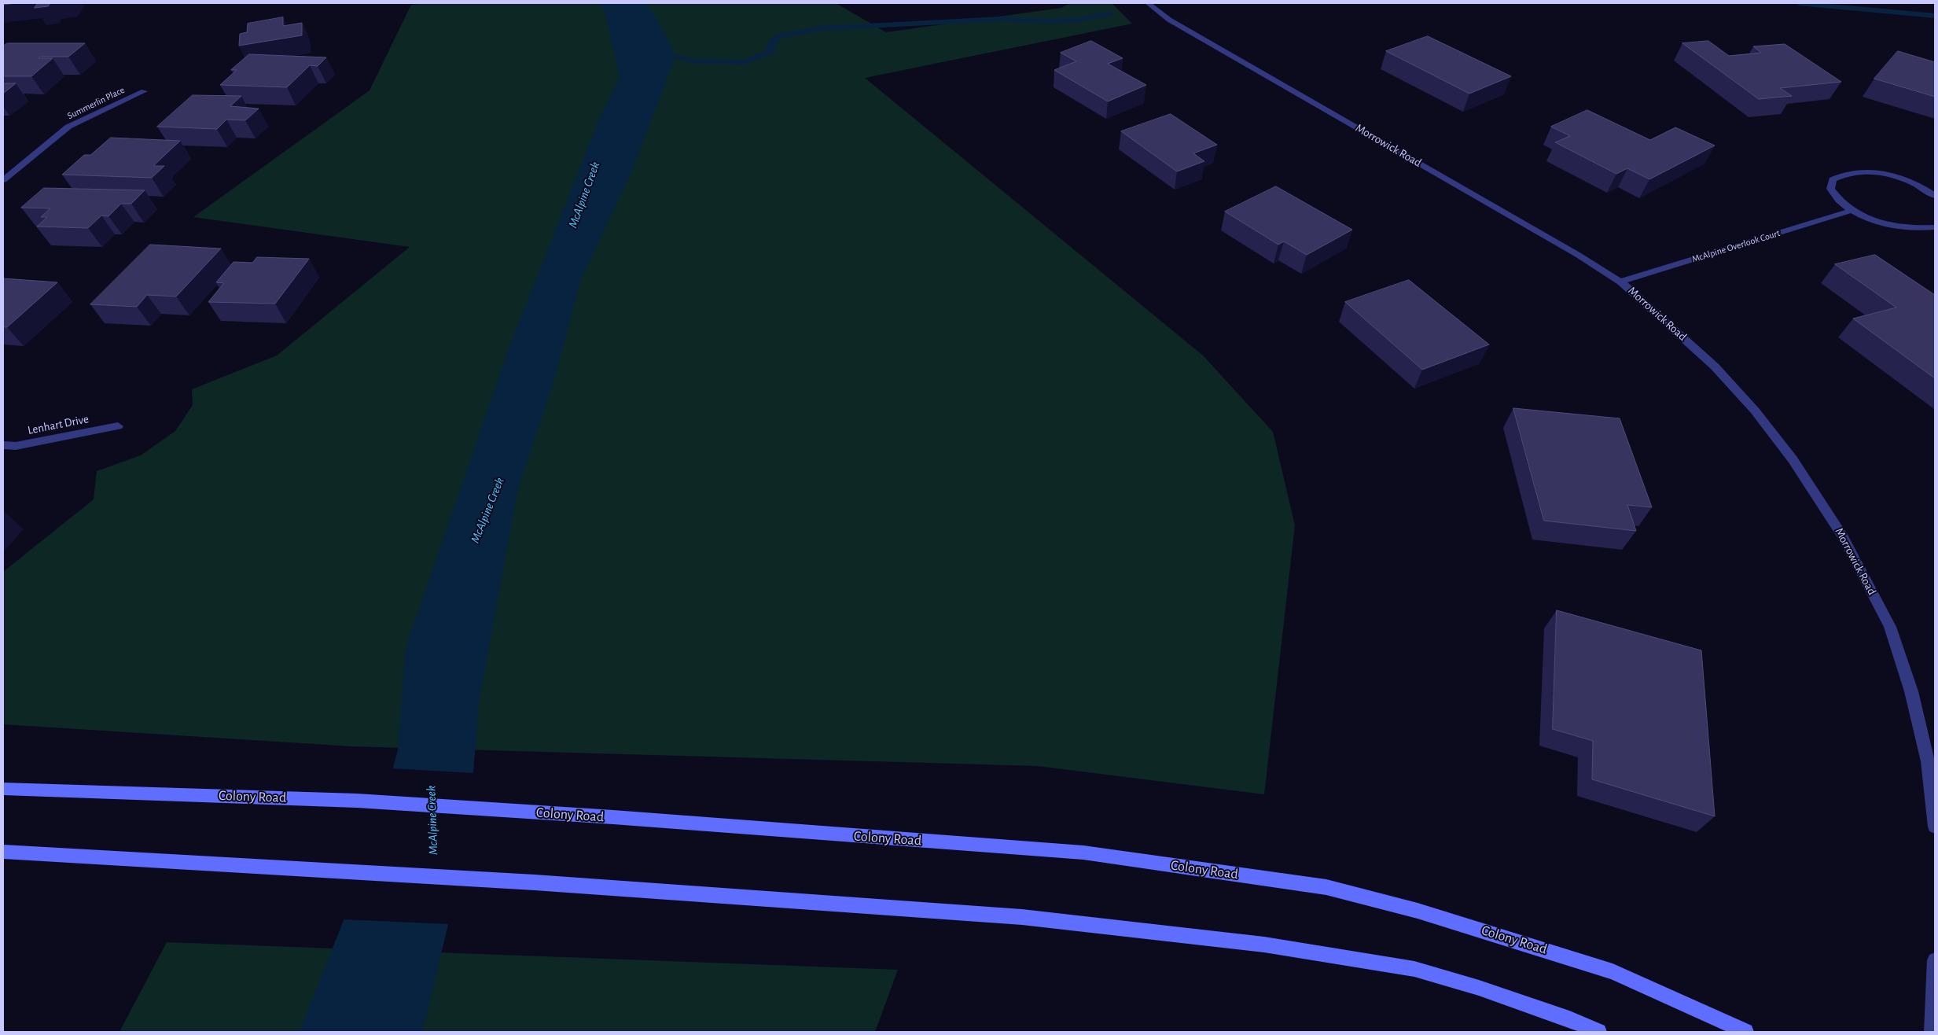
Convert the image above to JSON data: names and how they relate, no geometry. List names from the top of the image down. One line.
{"streets":{"main road":["Colony Road"],"street":["Summerlin Place","Morrowick Road","McAlpine Overlook Court","Lenhart Drive"]},"crossings":[["Morrowick Road","McAlpine Overlook Court"]],"water":["McAlpine Creek"]}
